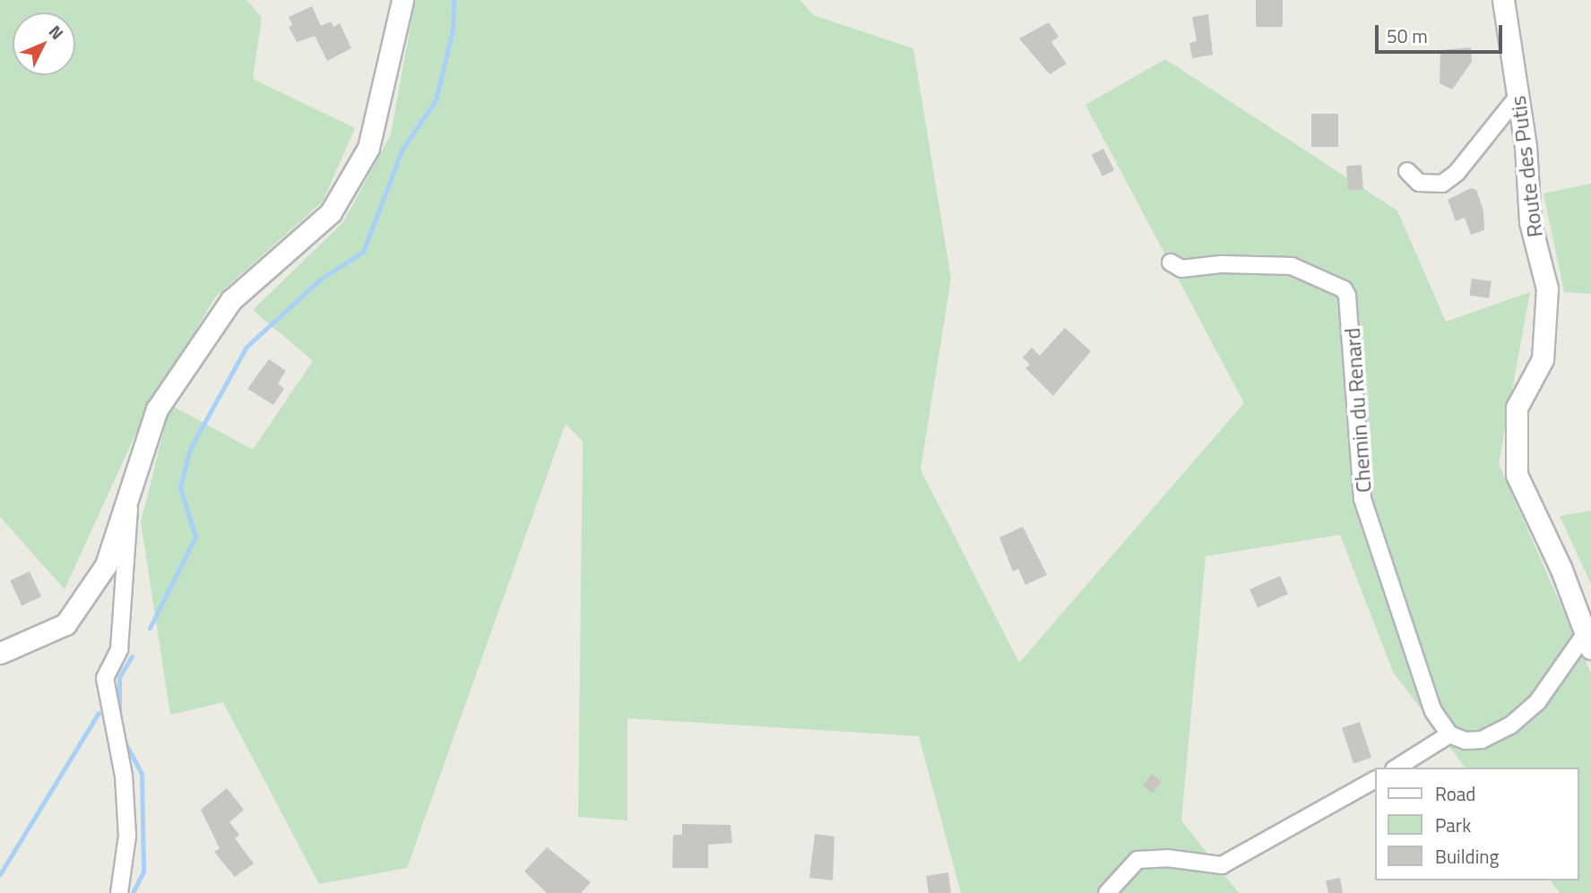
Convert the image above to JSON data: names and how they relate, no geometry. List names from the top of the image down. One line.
{"streets":{"street":["Route des Putis","Chemin du Renard"]},"legend":["Road","Park","Building"],"scale_bar":"50 m","north":"top right"}
